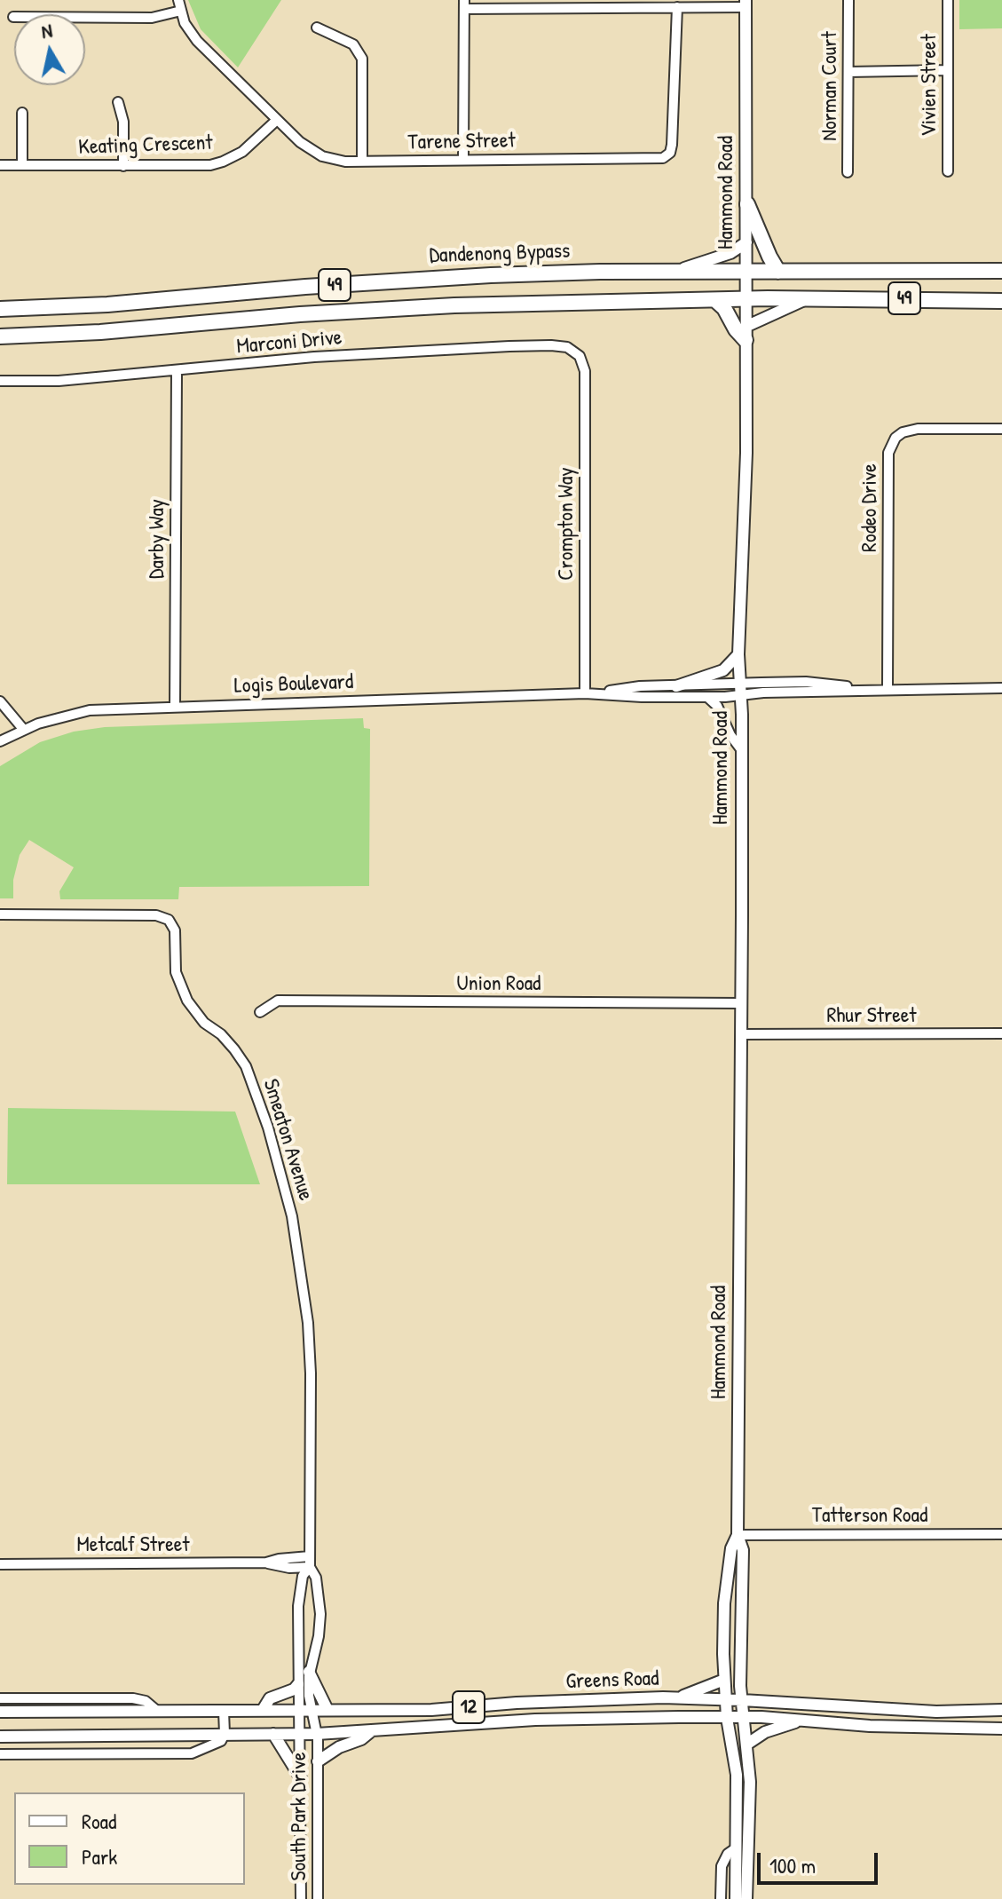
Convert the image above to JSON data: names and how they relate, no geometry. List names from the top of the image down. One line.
{"streets":{"highway":["Dandenong Bypass","49"],"main road":["Hammond Road","Greens Road","12"],"street":["Vivien Street","Norman Court","Tarene Street","Keating Crescent","Marconi Drive","Rodeo Drive","Crompton Way","Darby Way","Logis Boulevard","Union Road","Rhur Street","Smeaton Avenue","Tatterson Road","Metcalf Street","South Park Drive"]},"crossings":[["Tarene Street","Keating Crescent"],["Hammond Road","Dandenong Bypass"],["Hammond Road","49"],["Hammond Road","Logis Boulevard"],["Hammond Road","Union Road"],["Hammond Road","Rhur Street"],["Hammond Road","Tatterson Road"],["Hammond Road","Greens Road"],["Marconi Drive","Crompton Way"],["Marconi Drive","Darby Way"],["Crompton Way","Logis Boulevard"],["Darby Way","Logis Boulevard"],["Smeaton Avenue","Metcalf Street"],["Smeaton Avenue","Greens Road"],["Smeaton Avenue","South Park Drive"],["Greens Road","South Park Drive"]],"legend":["Road","Park"],"scale_bar":"100 m","north":"top"}
